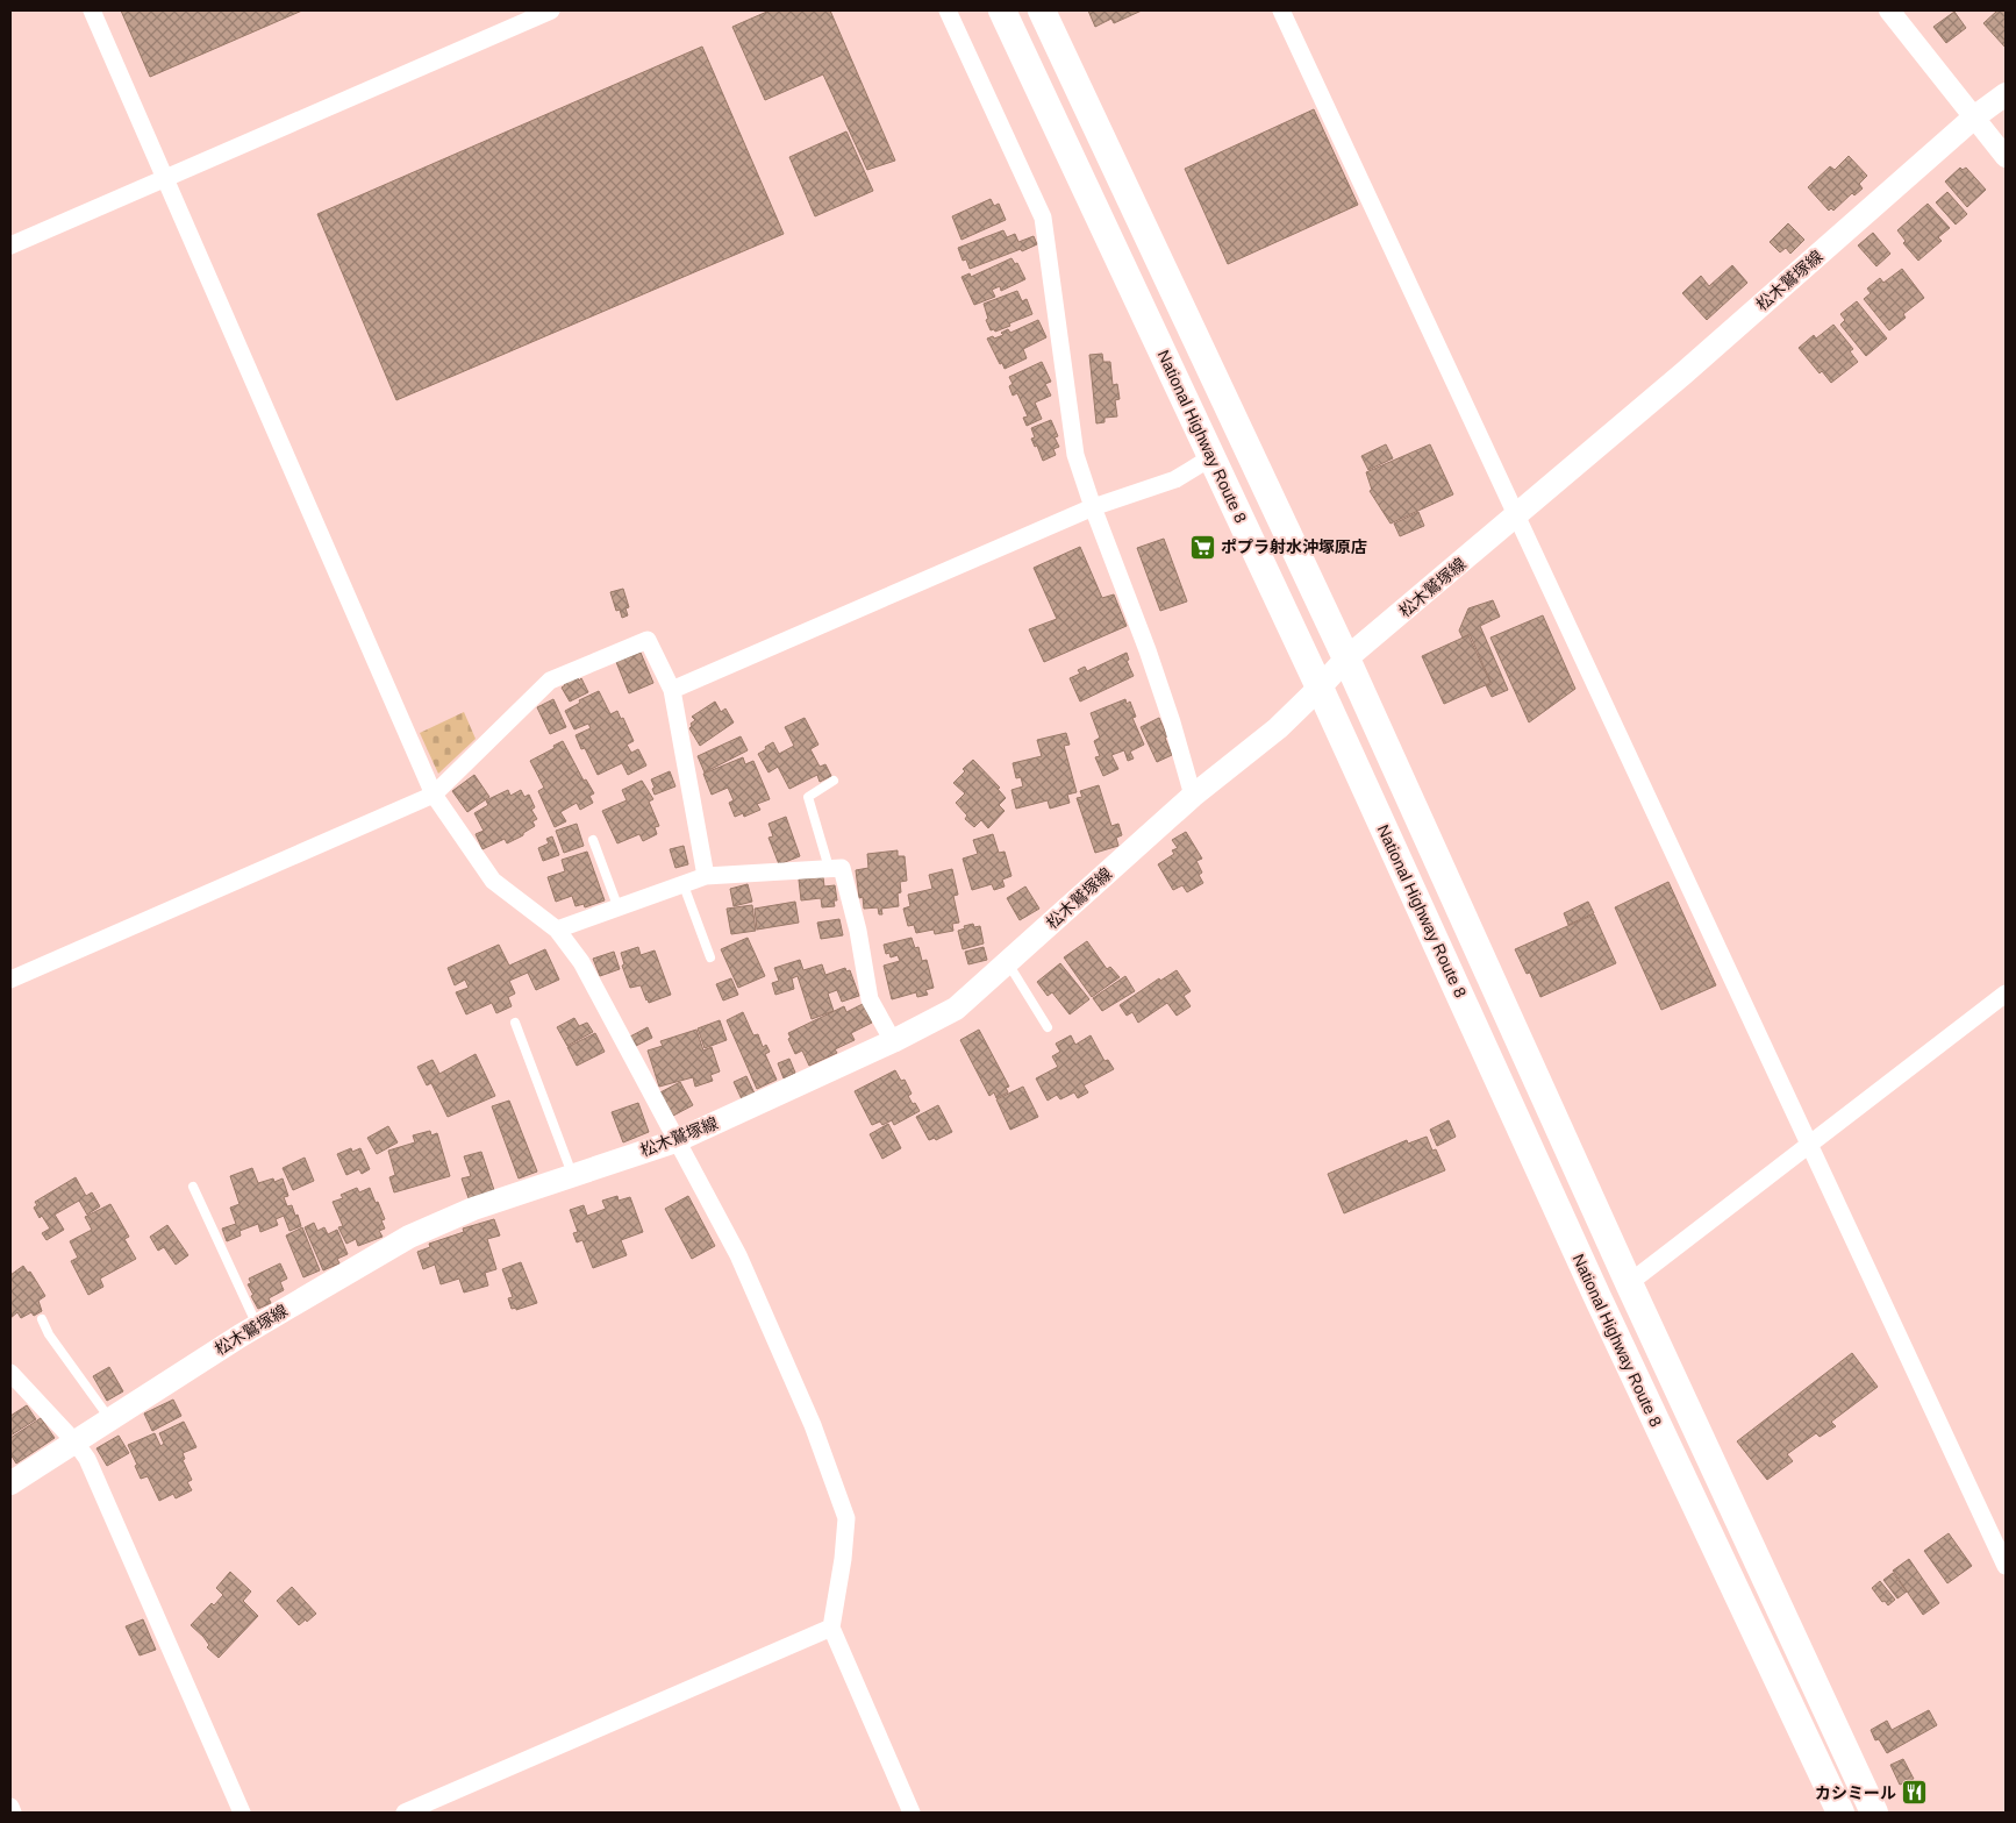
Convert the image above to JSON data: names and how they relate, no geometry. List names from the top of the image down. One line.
{"streets":{"highway":["National Highway Route 8"],"main road":["松木鷲塚線"]},"crossings":[["松木鷲塚線","National Highway Route 8"]],"places":{"supermarket":["ポプラ射水沖塚原店"],"restaurant":["カシミール"]}}
